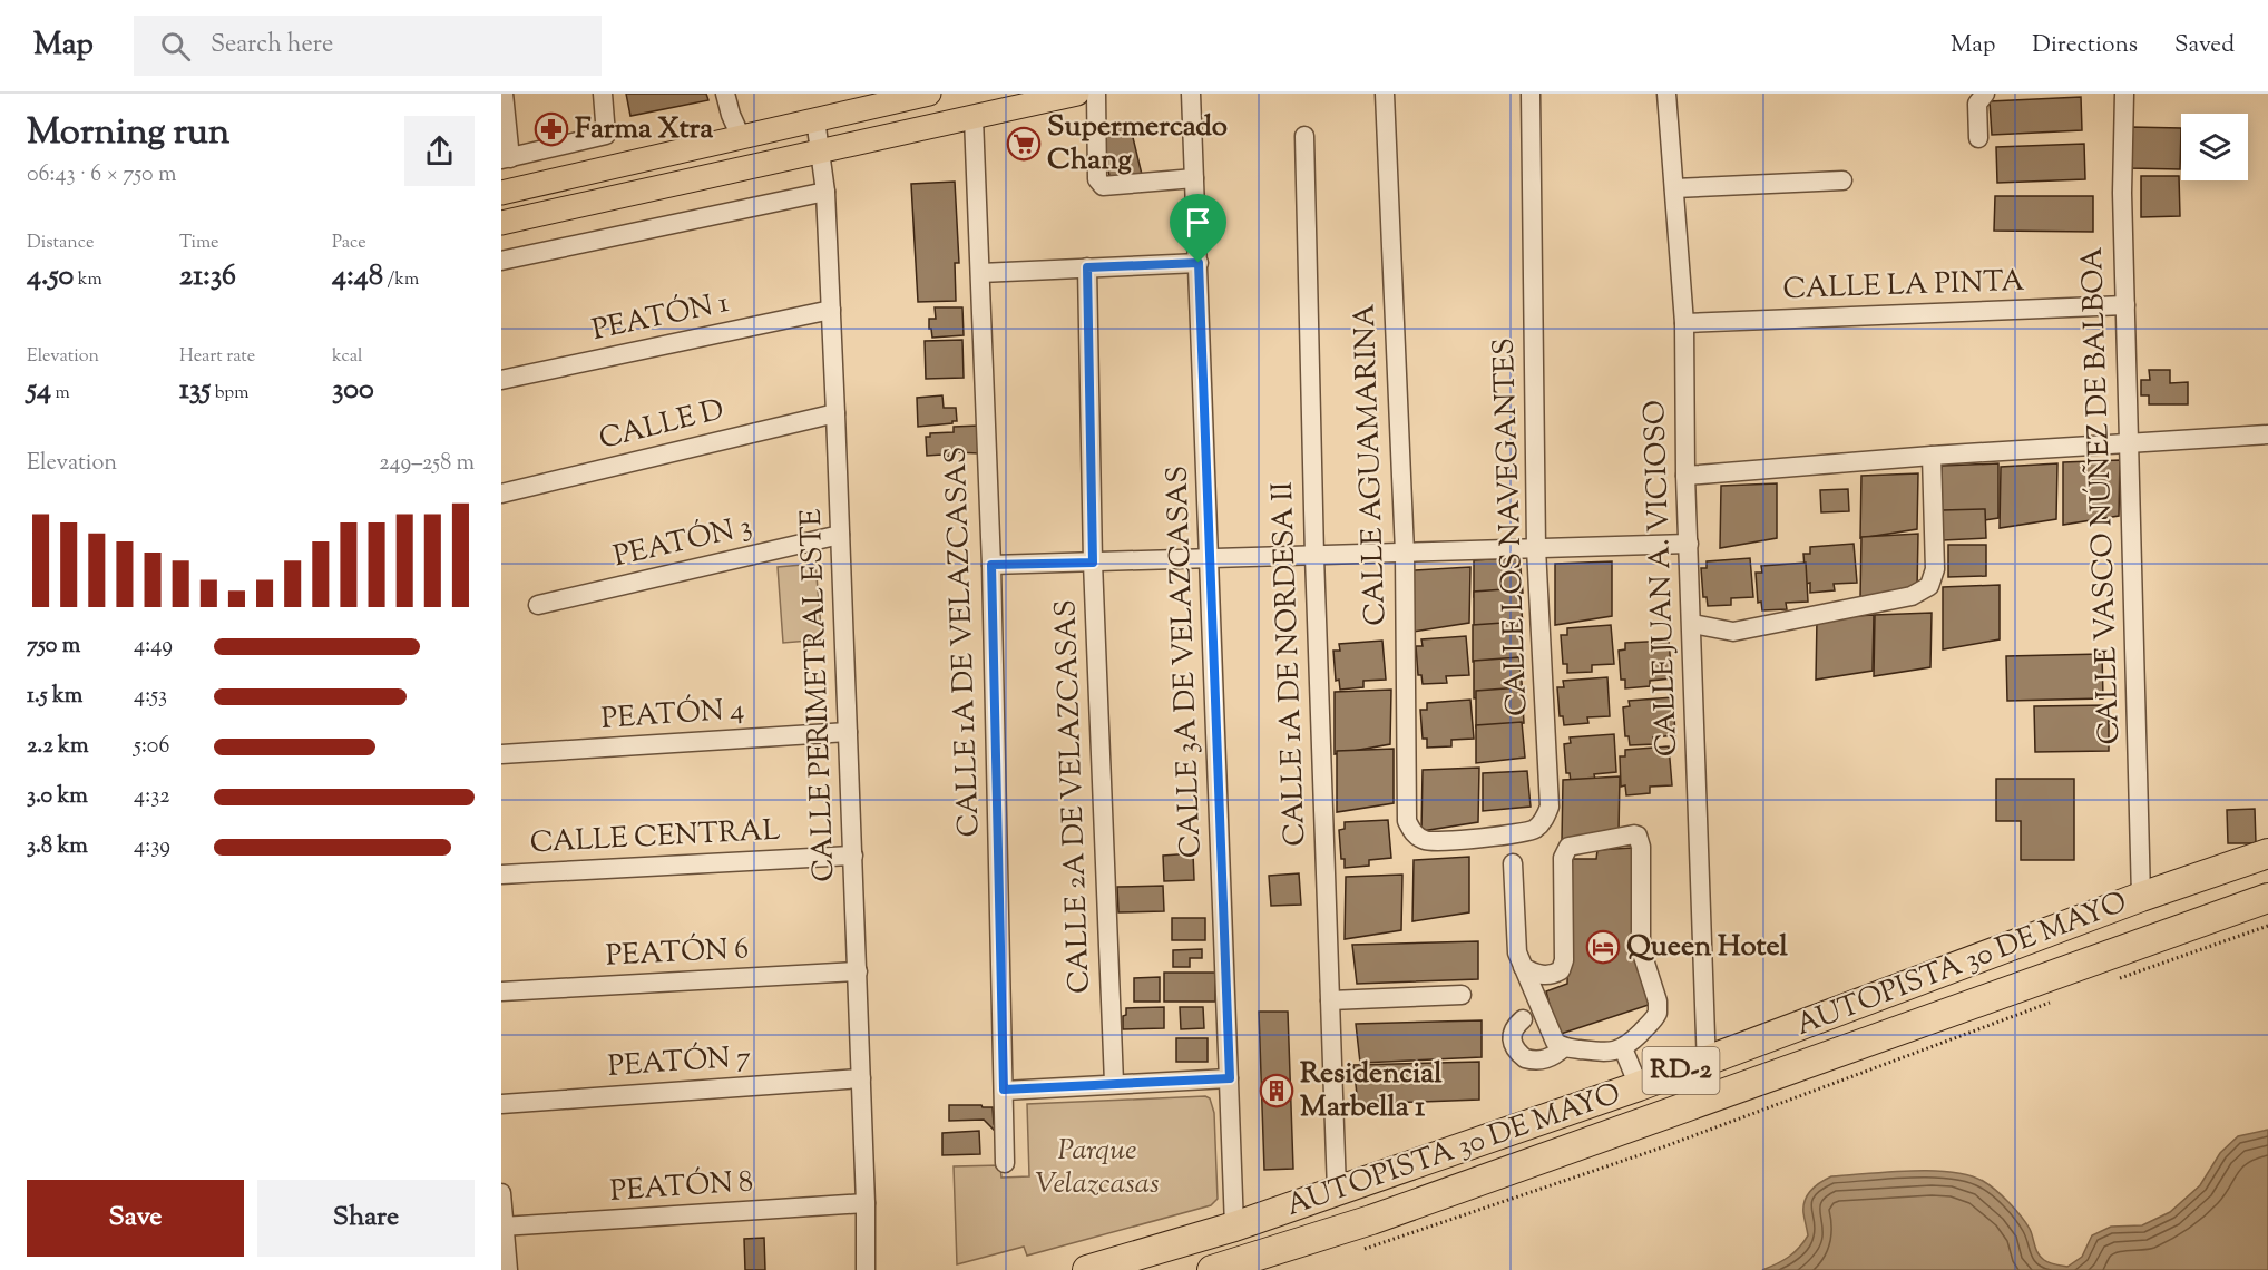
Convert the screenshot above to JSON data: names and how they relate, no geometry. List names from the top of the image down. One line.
{"streets":{"highway":["AUTOPISTA 30 DE MAYO","RD-2"],"street":["CALLE LA PINTA","PEATÓN 1","CALLE D","CALLE AGUAMARINA","CALLE VASCO NÚÑEZ DE BALBOA","CALLE LOS NAVEGANTES","PEATÓN 3","CALLE JUAN A. VICIOSO","CALLE 1A DE VELAZCASAS","CALLE 3A DE VELAZCASAS","CALLE 1A DE NORDESA II","CALLE PERIMETRAL ESTE","PEATÓN 4","CALLE 2A DE VELAZCASAS","CALLE CENTRAL","PEATÓN 6","PEATÓN 7","PEATÓN 8"]},"crossings":[["CALLE LA PINTA","CALLE VASCO NÚÑEZ DE BALBOA"],["CALLE LA PINTA","CALLE JUAN A. VICIOSO"],["PEATÓN 1","CALLE PERIMETRAL ESTE"],["CALLE D","CALLE PERIMETRAL ESTE"],["CALLE AGUAMARINA","CALLE LOS NAVEGANTES"],["CALLE VASCO NÚÑEZ DE BALBOA","AUTOPISTA 30 DE MAYO"],["PEATÓN 3","CALLE PERIMETRAL ESTE"],["CALLE JUAN A. VICIOSO","AUTOPISTA 30 DE MAYO"],["CALLE 3A DE VELAZCASAS","AUTOPISTA 30 DE MAYO"],["CALLE 1A DE NORDESA II","AUTOPISTA 30 DE MAYO"],["CALLE PERIMETRAL ESTE","PEATÓN 4"],["CALLE PERIMETRAL ESTE","CALLE CENTRAL"],["CALLE PERIMETRAL ESTE","PEATÓN 6"],["CALLE PERIMETRAL ESTE","PEATÓN 7"],["CALLE PERIMETRAL ESTE","PEATÓN 8"]],"parks":["Parque Velazcasas"],"places":{"pharmacy":["Farma Xtra"],"supermarket":["Supermercado Chang"],"hotel":["Queen Hotel"],"building":["Residencial Marbella 1"]},"page":{"header":"Map","search":"Search here","nav":["Map","Directions","Saved"],"heading":["Morning run","06:43 · 6 × 750 m"],"stats":[["Distance","4.50 km"],["Time","21:36"],["Pace","4:48 /km"],["Elevation","54 m"],["Heart rate","135 bpm"],["kcal","300"]],"chart":["Elevation","249–258 m"],"list":[{"name":"750 m","note":"4:49"},{"name":"1.5 km","note":"4:53"},{"name":"2.2 km","note":"5:06"},{"name":"3.0 km","note":"4:32"},{"name":"3.8 km","note":"4:39"}],"buttons":["Save","Share"]}}
